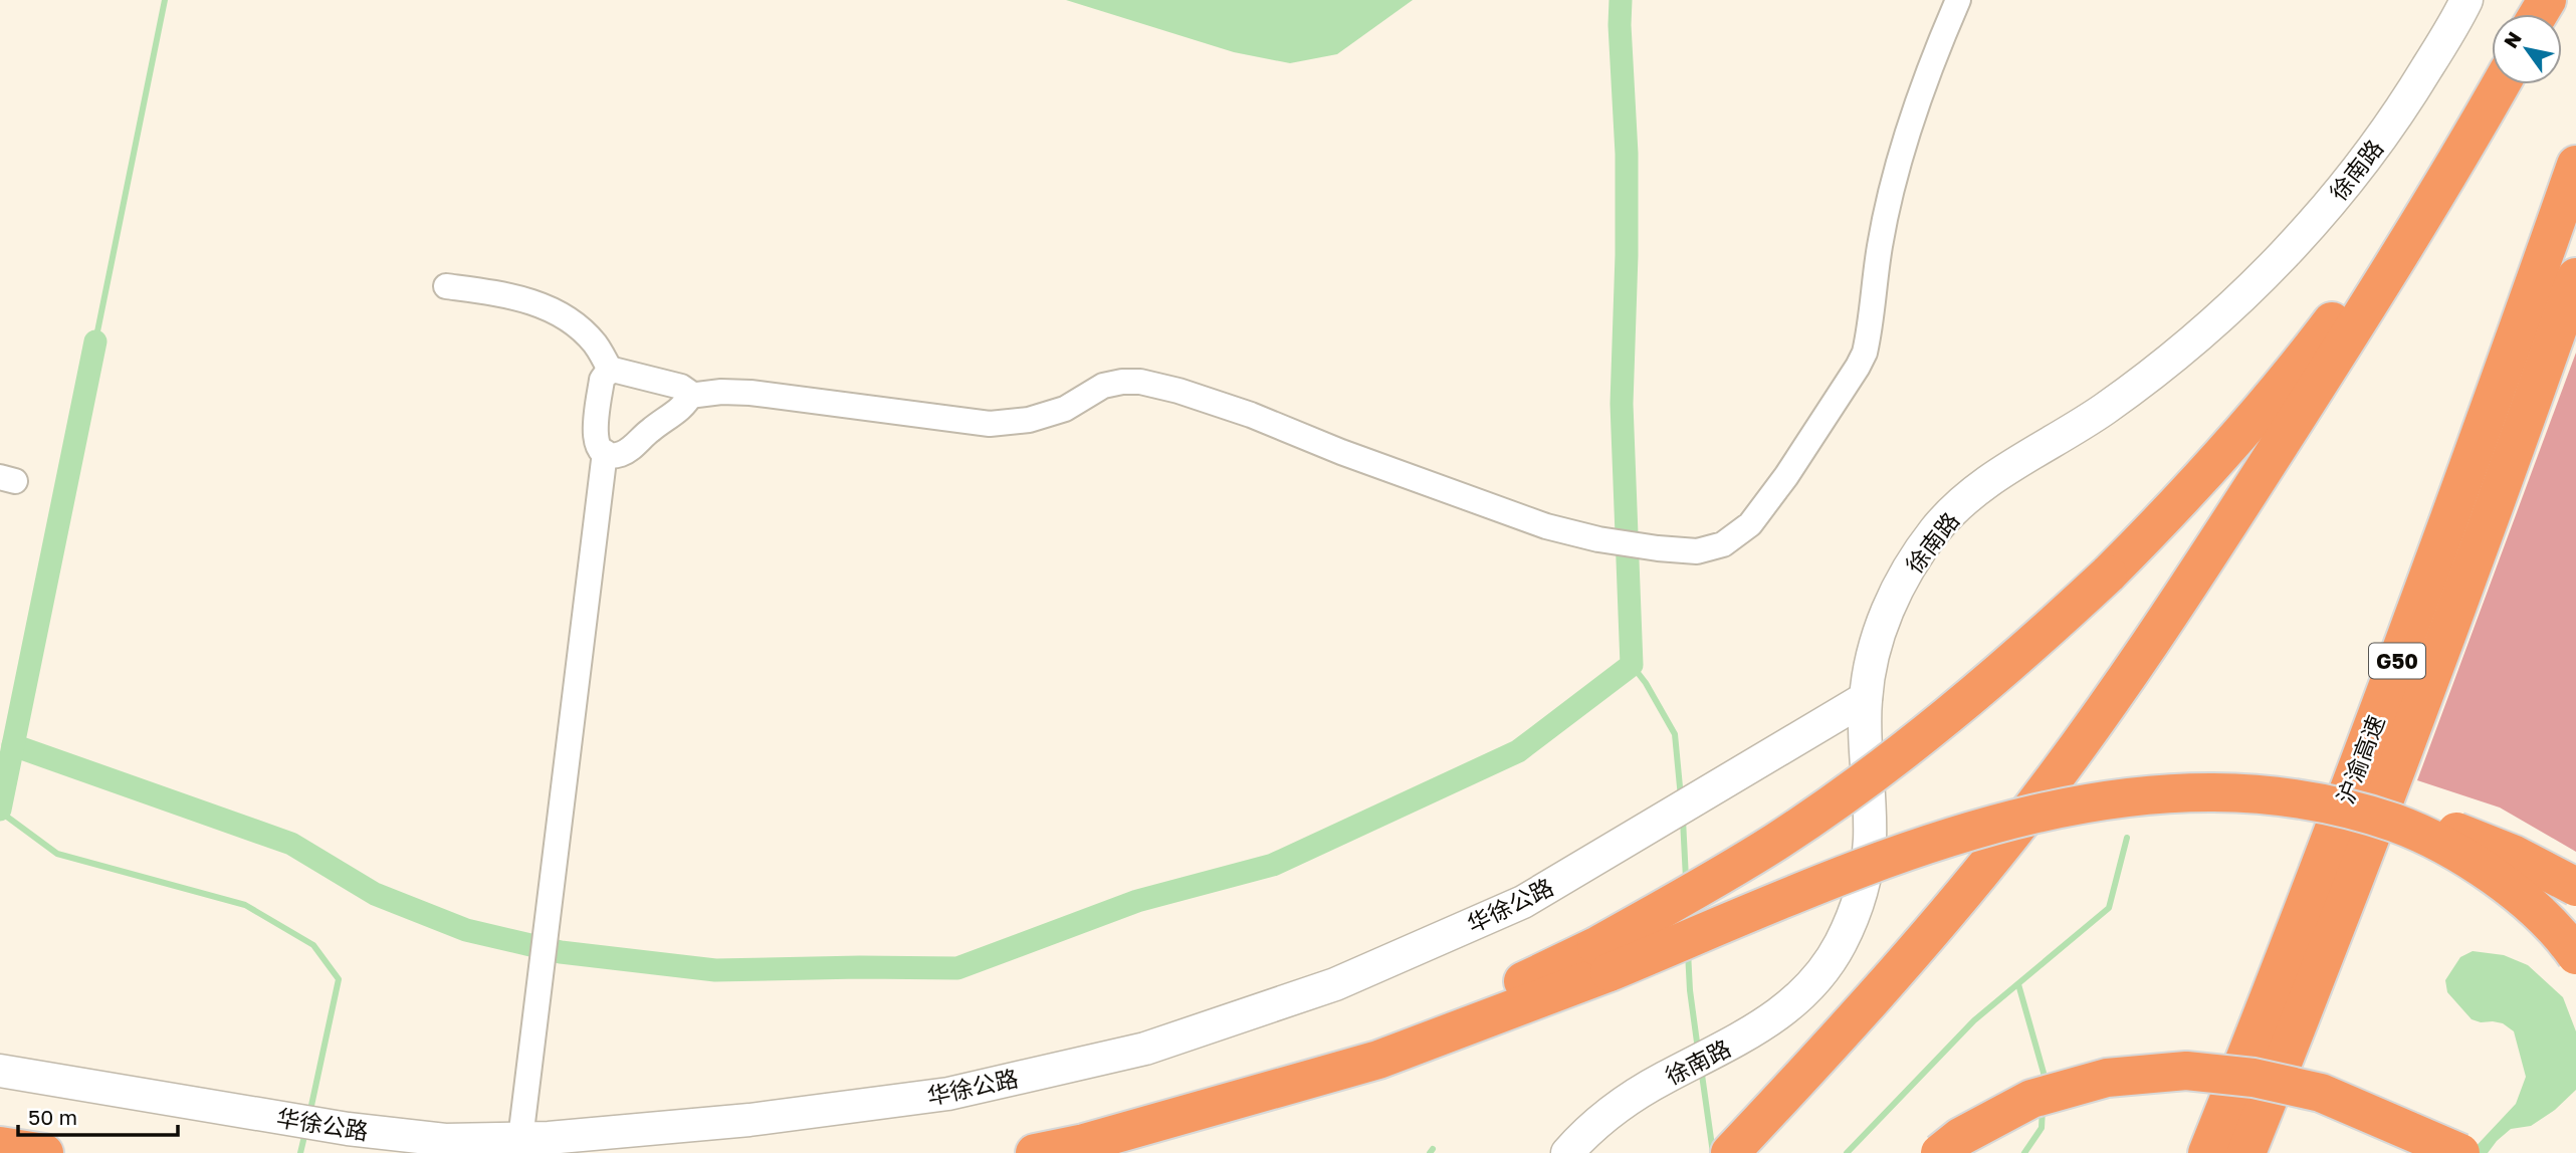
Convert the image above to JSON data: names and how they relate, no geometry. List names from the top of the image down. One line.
{"streets":{"highway":["G50","沪渝高速"],"street":["徐南路","华徐公路"]},"crossings":[["徐南路","华徐公路"]],"scale_bar":"50 m","north":"top left"}
